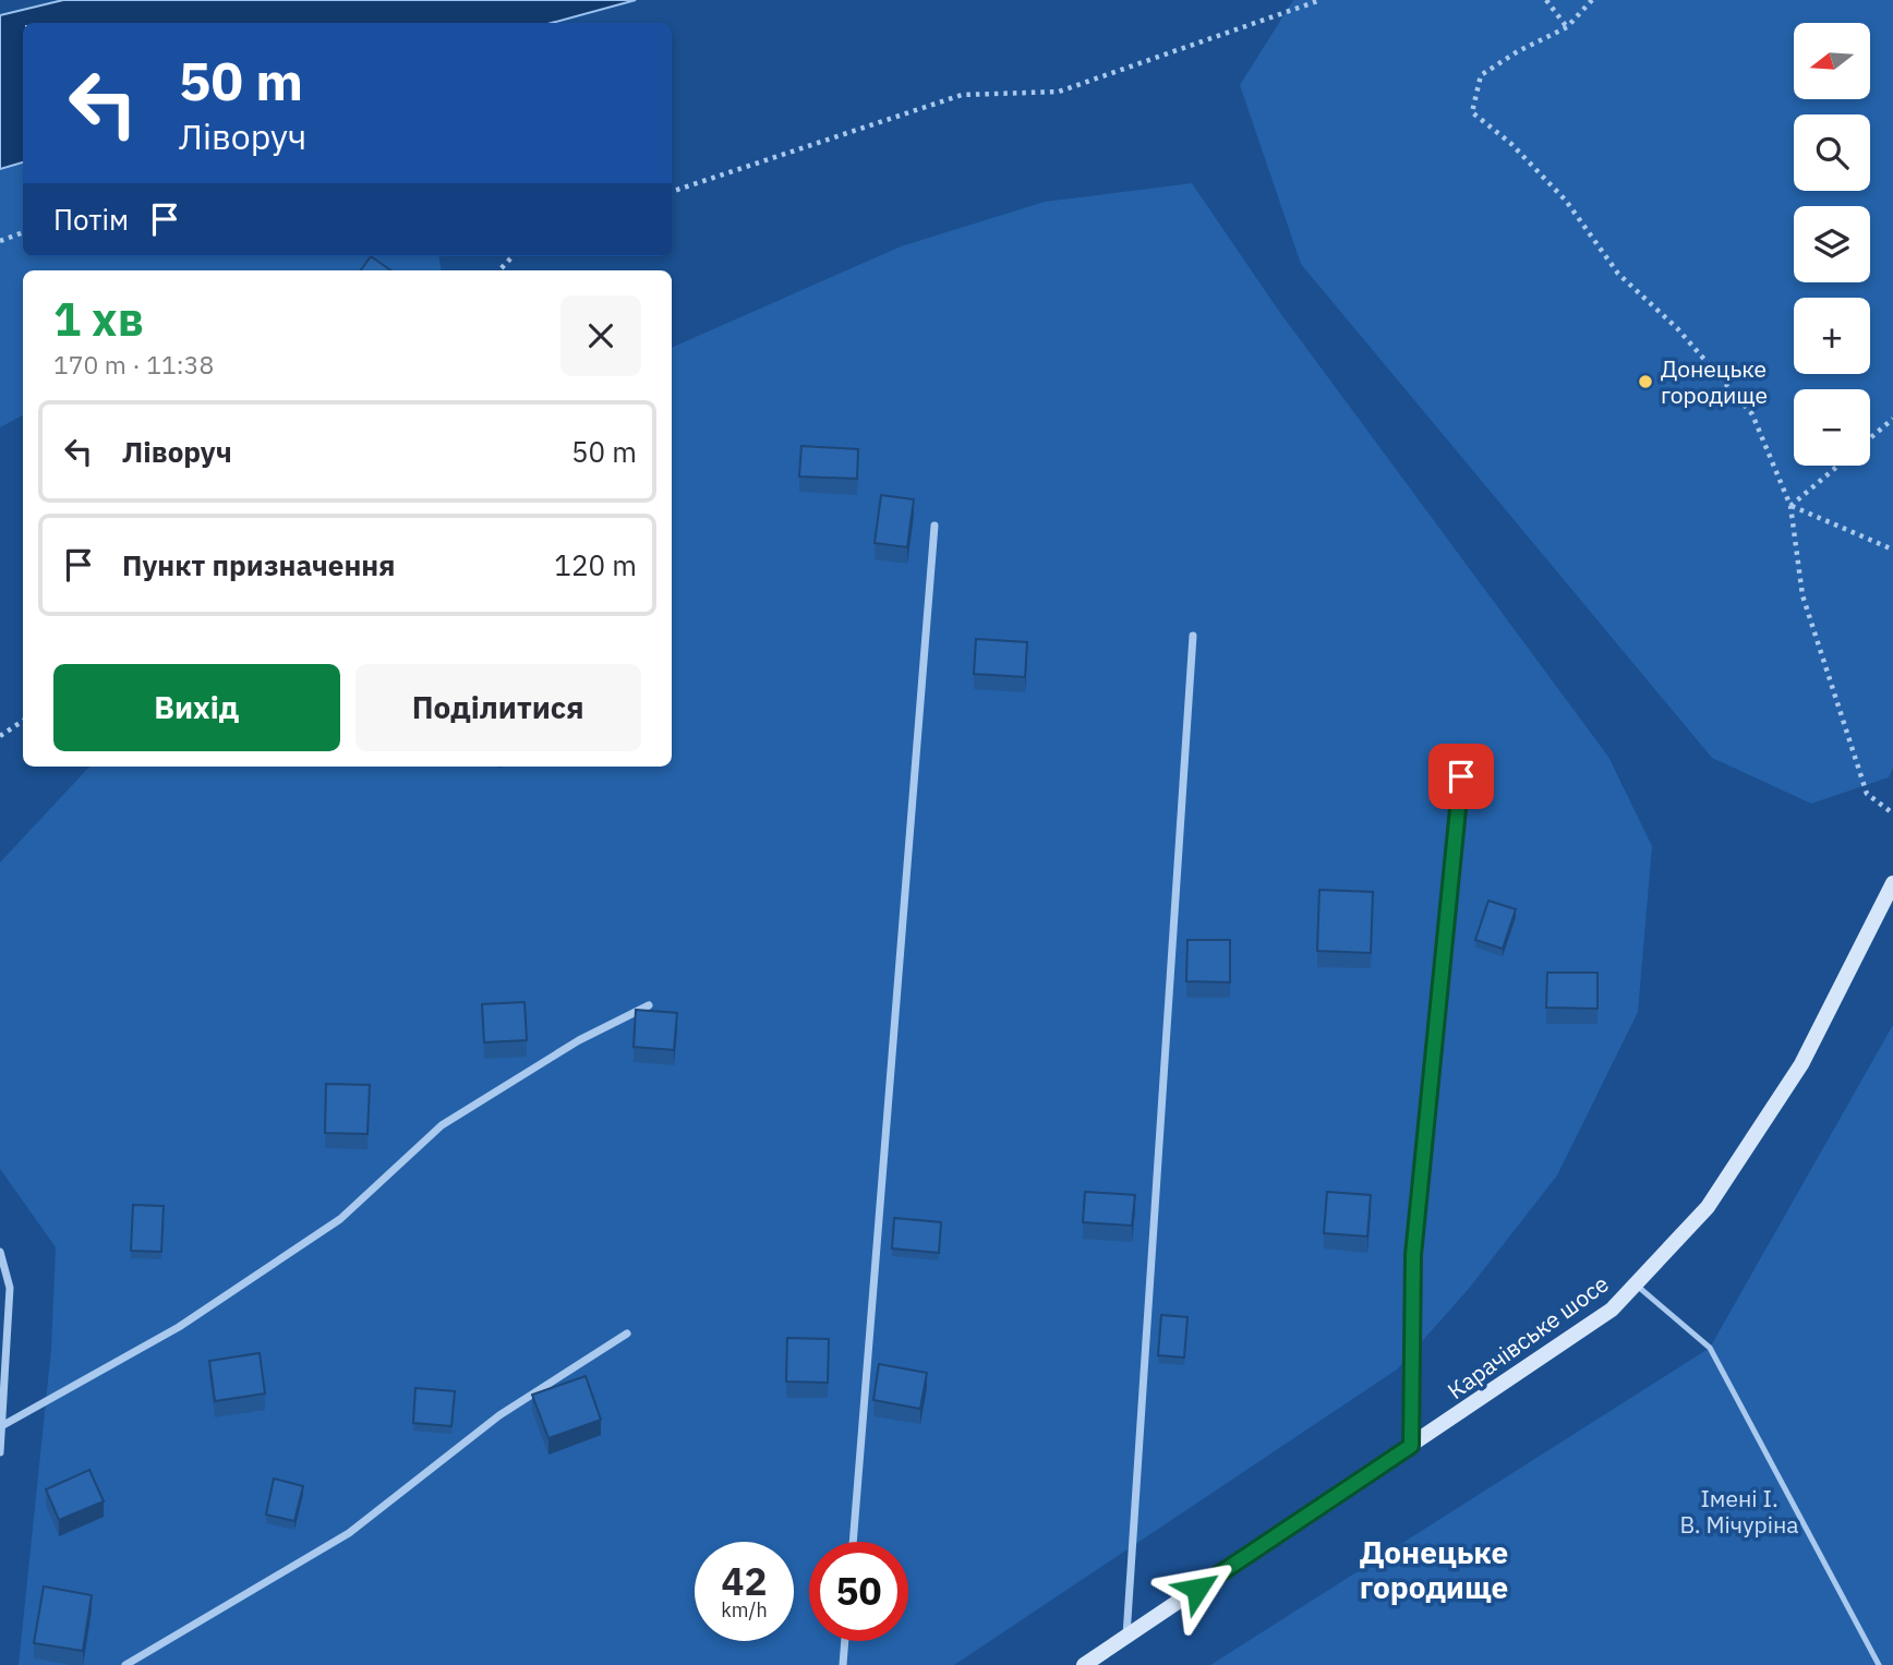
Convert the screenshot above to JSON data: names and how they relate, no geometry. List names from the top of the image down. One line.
{"streets":{"main road":["Карачівське шосе"]},"districts":["Донецьке городище"],"parks":["Імені І. В. Мічуріна"],"places":["Донецьке городище"],"north":"left","page":{"map_buttons":["+","−"],"turn":["50 m","Ліворуч"],"then":"Потім","heading":["1 хв","170 m · 11:38"],"list":[{"name":"Ліворуч","value":"50 m"},{"name":"Пункт призначення","value":"120 m"}],"buttons":["Вихід","Поділитися"],"speed":"42 km/h","limit":"50"}}
